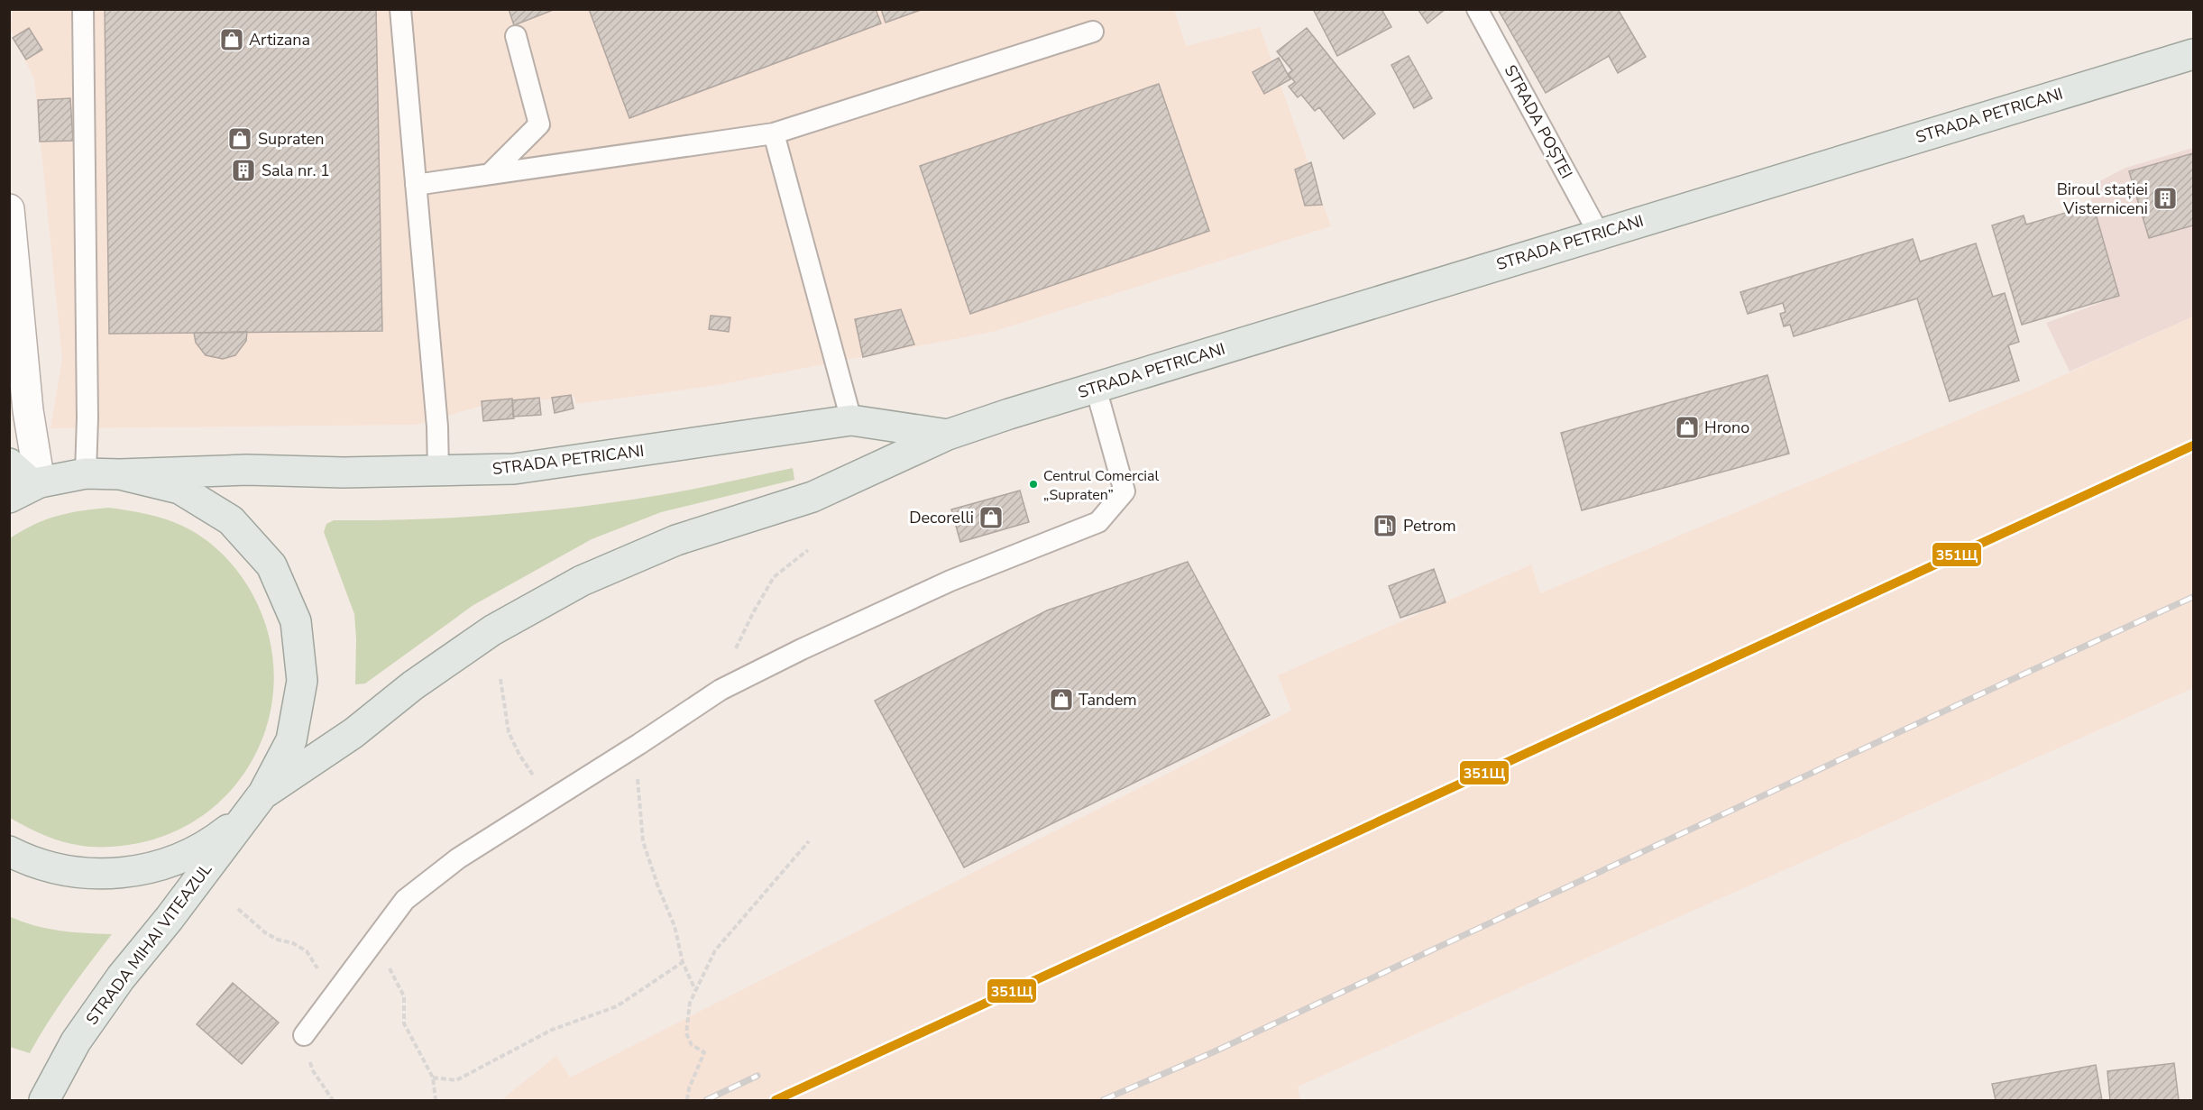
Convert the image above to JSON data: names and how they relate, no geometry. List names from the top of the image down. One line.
{"streets":{"main road":["STRADA PETRICANI","STRADA MIHAI VITEAZUL"],"lane":["STRADA POȘTEI"]},"crossings":[["STRADA PETRICANI","STRADA POȘTEI"],["STRADA PETRICANI","STRADA MIHAI VITEAZUL"]],"places":{"shop":["Artizana","Supraten","Hrono","Decorelli","Tandem"],"building":["Sala nr. 1","Biroul stației Visterniceni"],"other":["Centrul Comercial „Supraten”"],"fuel station":["Petrom"]},"lines":["transit line 351Щ"]}
